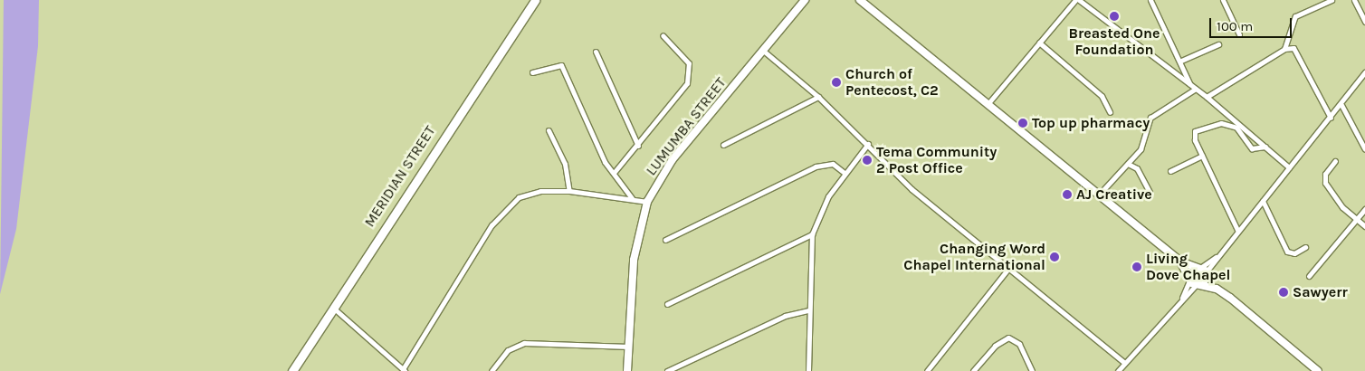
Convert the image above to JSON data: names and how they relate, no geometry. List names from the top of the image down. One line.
{"streets":{"main road":["MERIDIAN STREET"],"street":["LUMUMBA STREET"]},"places":["Breasted One Foundation","Church of Pentecost, C2","Top up pharmacy","Tema Community 2 Post Office","AJ Creative","Changing Word Chapel International","Living Dove Chapel","Sawyerr"],"scale_bar":"100 m"}
